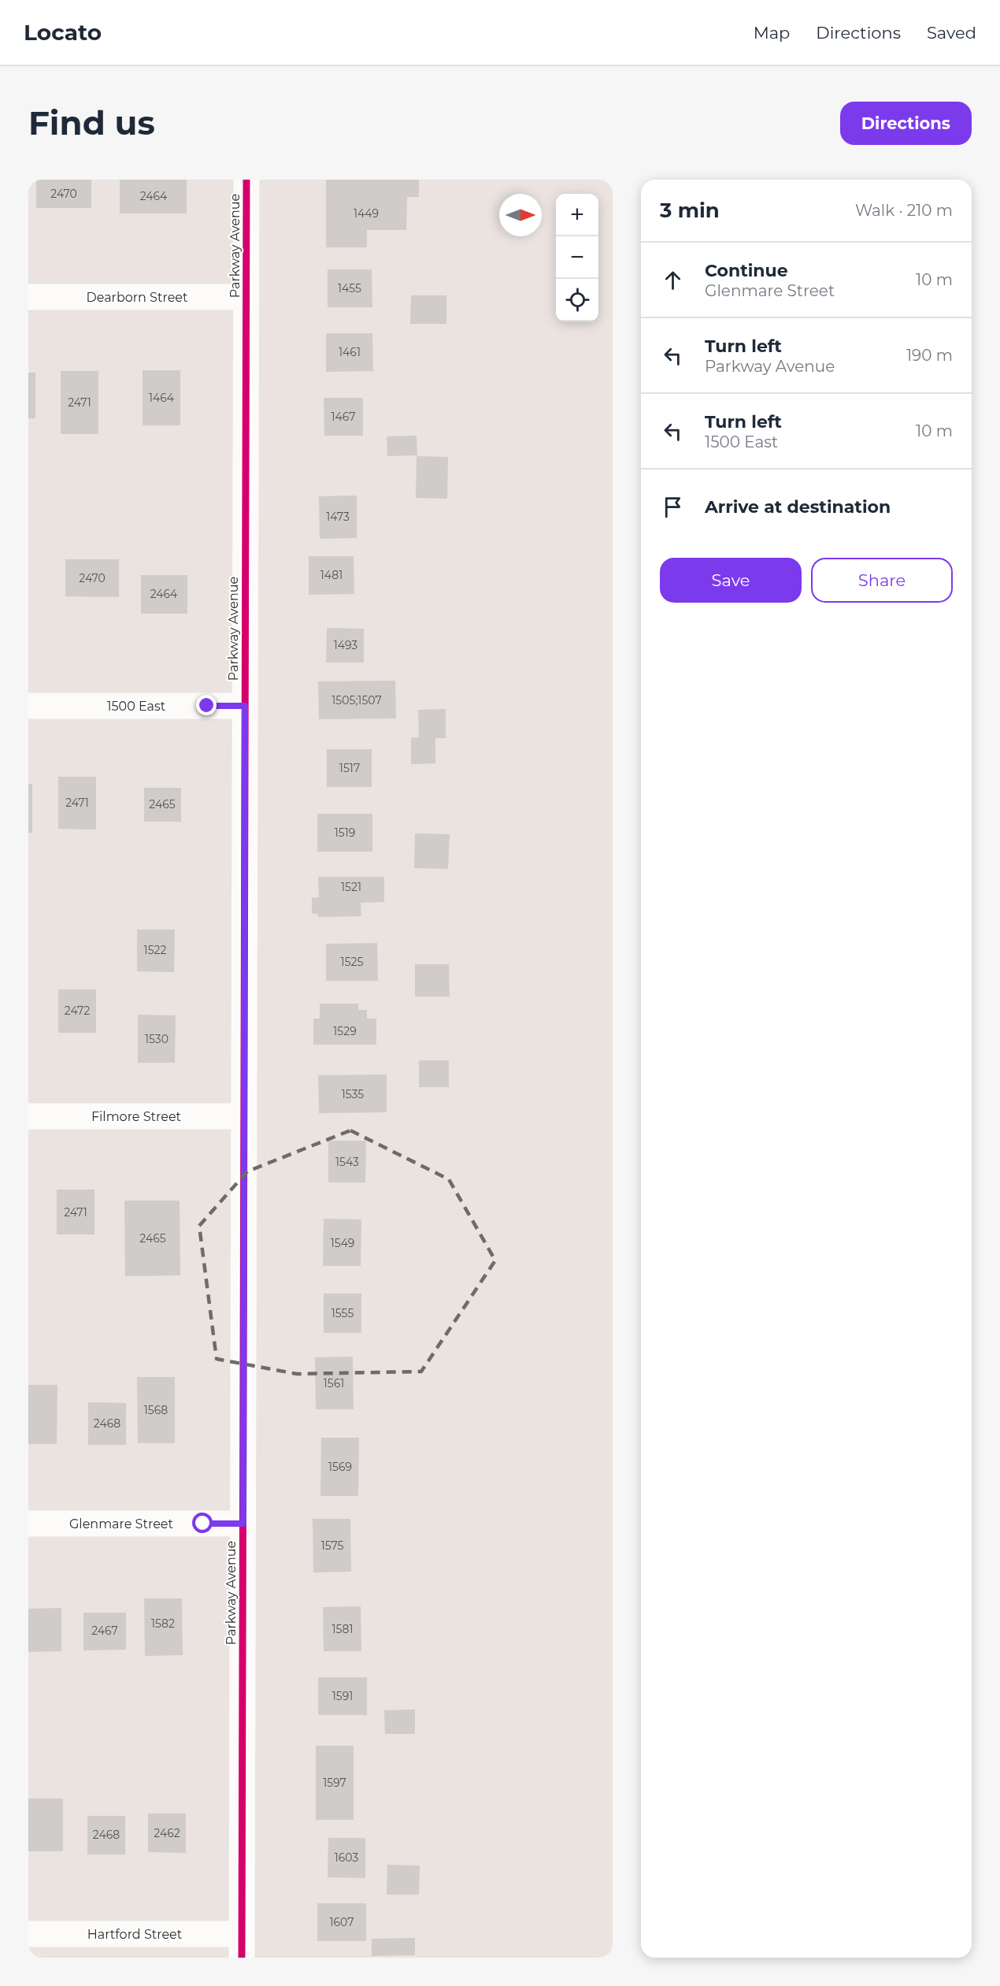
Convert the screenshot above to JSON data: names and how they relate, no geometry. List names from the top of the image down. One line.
{"streets":{"street":["Parkway Avenue","Dearborn Street","1500 East","Filmore Street","Glenmare Street","Hartford Street"]},"crossings":[["Parkway Avenue","Dearborn Street"],["Parkway Avenue","1500 East"],["Parkway Avenue","Filmore Street"],["Parkway Avenue","Glenmare Street"],["Parkway Avenue","Hartford Street"]],"house_numbers":["2470","2464","1449","1455","1461","1464","2471","1467","1473","1481","2470","2464","1493","1505;1507","1517","2471","2465","1519","1521","1522","1525","2472","1529","1530","1535","1543","2471","2465","1549","1555","1561","1568","2468","1569","1575","1582","1581","2467","1591","1597","2462","2468","1603","1607"],"north":"right","page":{"header":"Locato","nav":["Map","Directions","Saved"],"buttons":["Directions",["Save","Share"]],"title":"Find us","heading":["3 min","Walk · 210 m"],"map_buttons":["+","−"],"list":[["Continue","Glenmare Street","10 m"],["Turn left","Parkway Avenue","190 m"],["Turn left","1500 East","10 m"],"Arrive at destination"]}}
